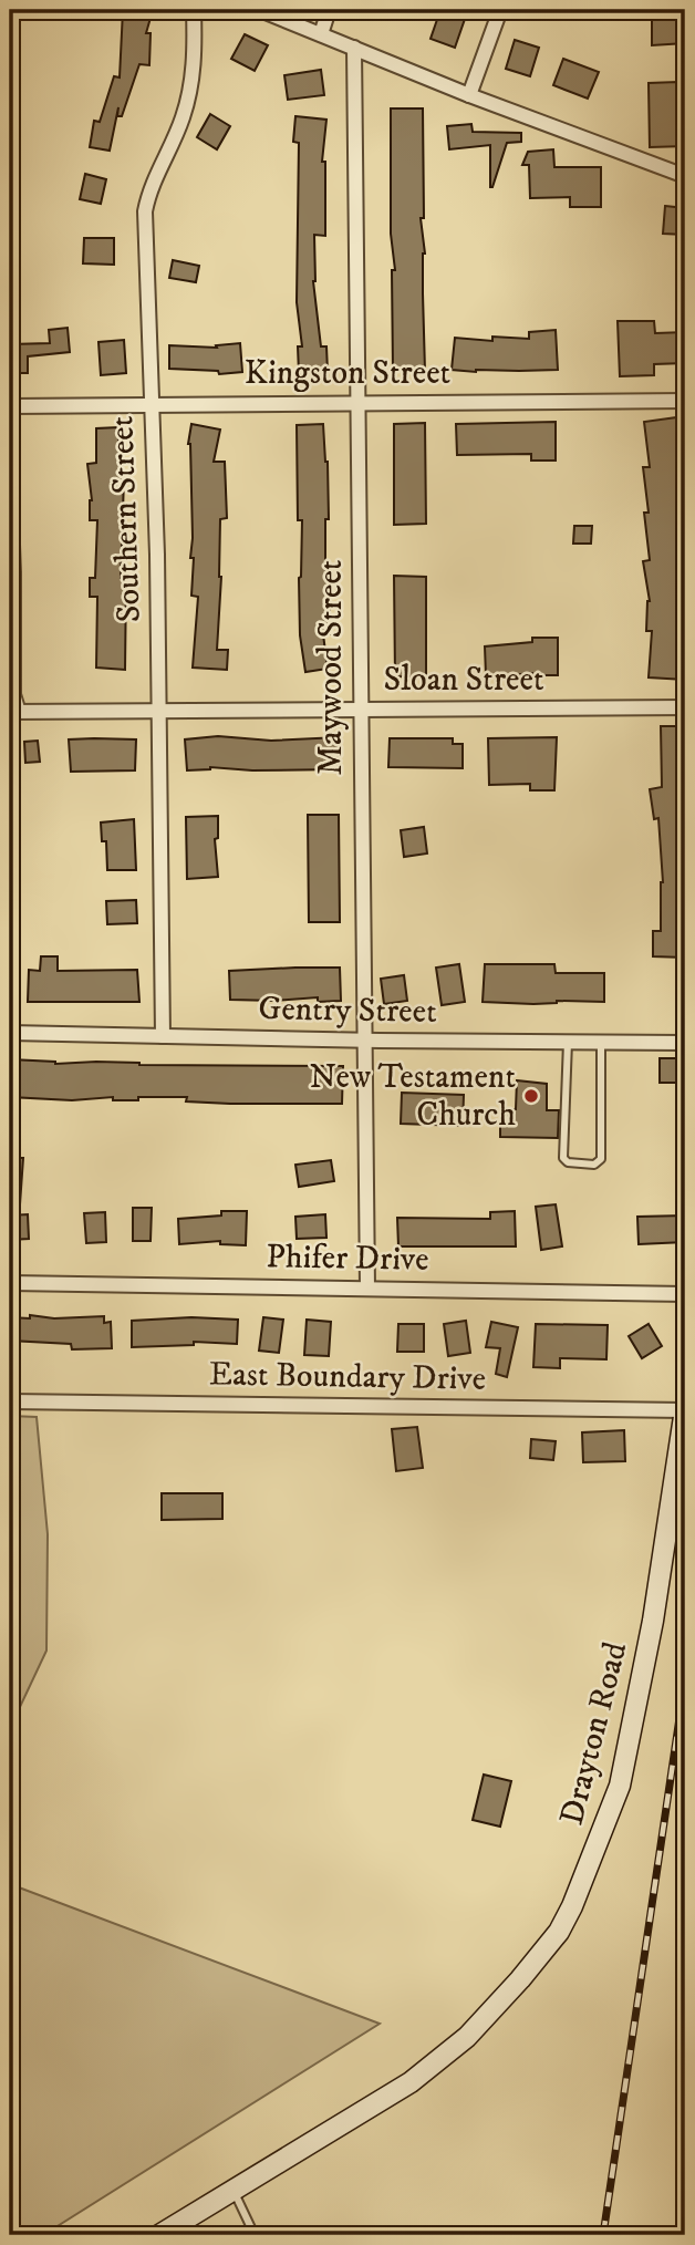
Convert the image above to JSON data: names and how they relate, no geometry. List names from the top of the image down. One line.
{"streets":{"main road":["Drayton Road"],"street":["Kingston Street","Southern Street","Maywood Street","Sloan Street","Gentry Street","Phifer Drive","East Boundary Drive"]},"crossings":[["Kingston Street","Southern Street"],["Kingston Street","Maywood Street"],["Southern Street","Sloan Street"],["Southern Street","Gentry Street"],["Maywood Street","Sloan Street"],["Maywood Street","Gentry Street"],["Maywood Street","Phifer Drive"],["East Boundary Drive","Drayton Road"]],"places":["New Testament Church"]}
